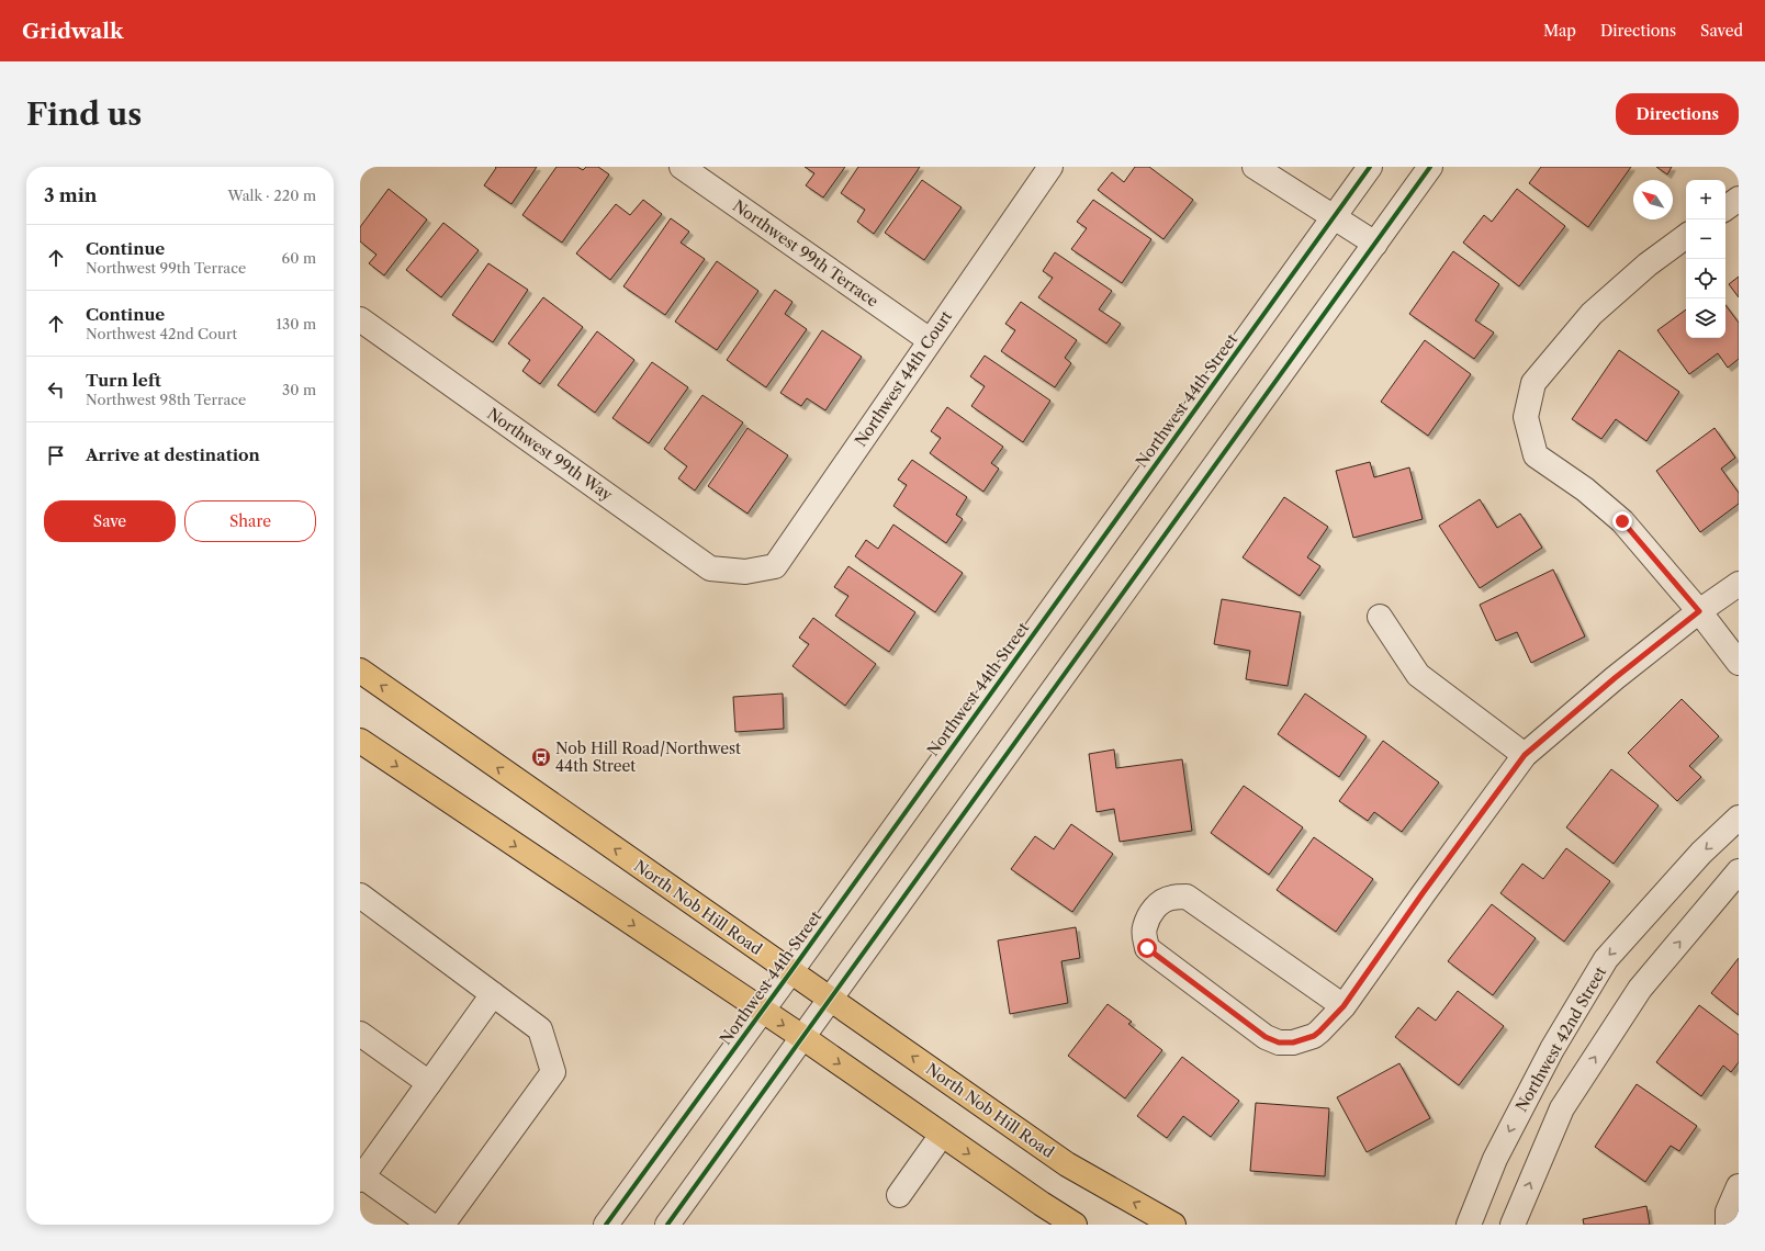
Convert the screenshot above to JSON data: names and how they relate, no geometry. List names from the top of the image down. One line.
{"streets":{"main road":["North Nob Hill Road"],"street":["Northwest 99th Terrace","Northwest 44th Court","Northwest 44th Street","Northwest 99th Way","Northwest 42nd Street"]},"crossings":[["Northwest 99th Terrace","Northwest 44th Court"],["Northwest 44th Court","Northwest 99th Way"],["Northwest 44th Street","North Nob Hill Road"]],"places":{"bus stop":["Nob Hill Road/Northwest 44th Street"]},"north":"top left","page":{"header":"Gridwalk","nav":["Map","Directions","Saved"],"buttons":["Directions",["Save","Share"]],"title":"Find us","heading":["3 min","Walk · 220 m"],"map_buttons":["+","−"],"list":[["Continue","Northwest 99th Terrace","60 m"],["Continue","Northwest 42nd Court","130 m"],["Turn left","Northwest 98th Terrace","30 m"],"Arrive at destination"]}}
